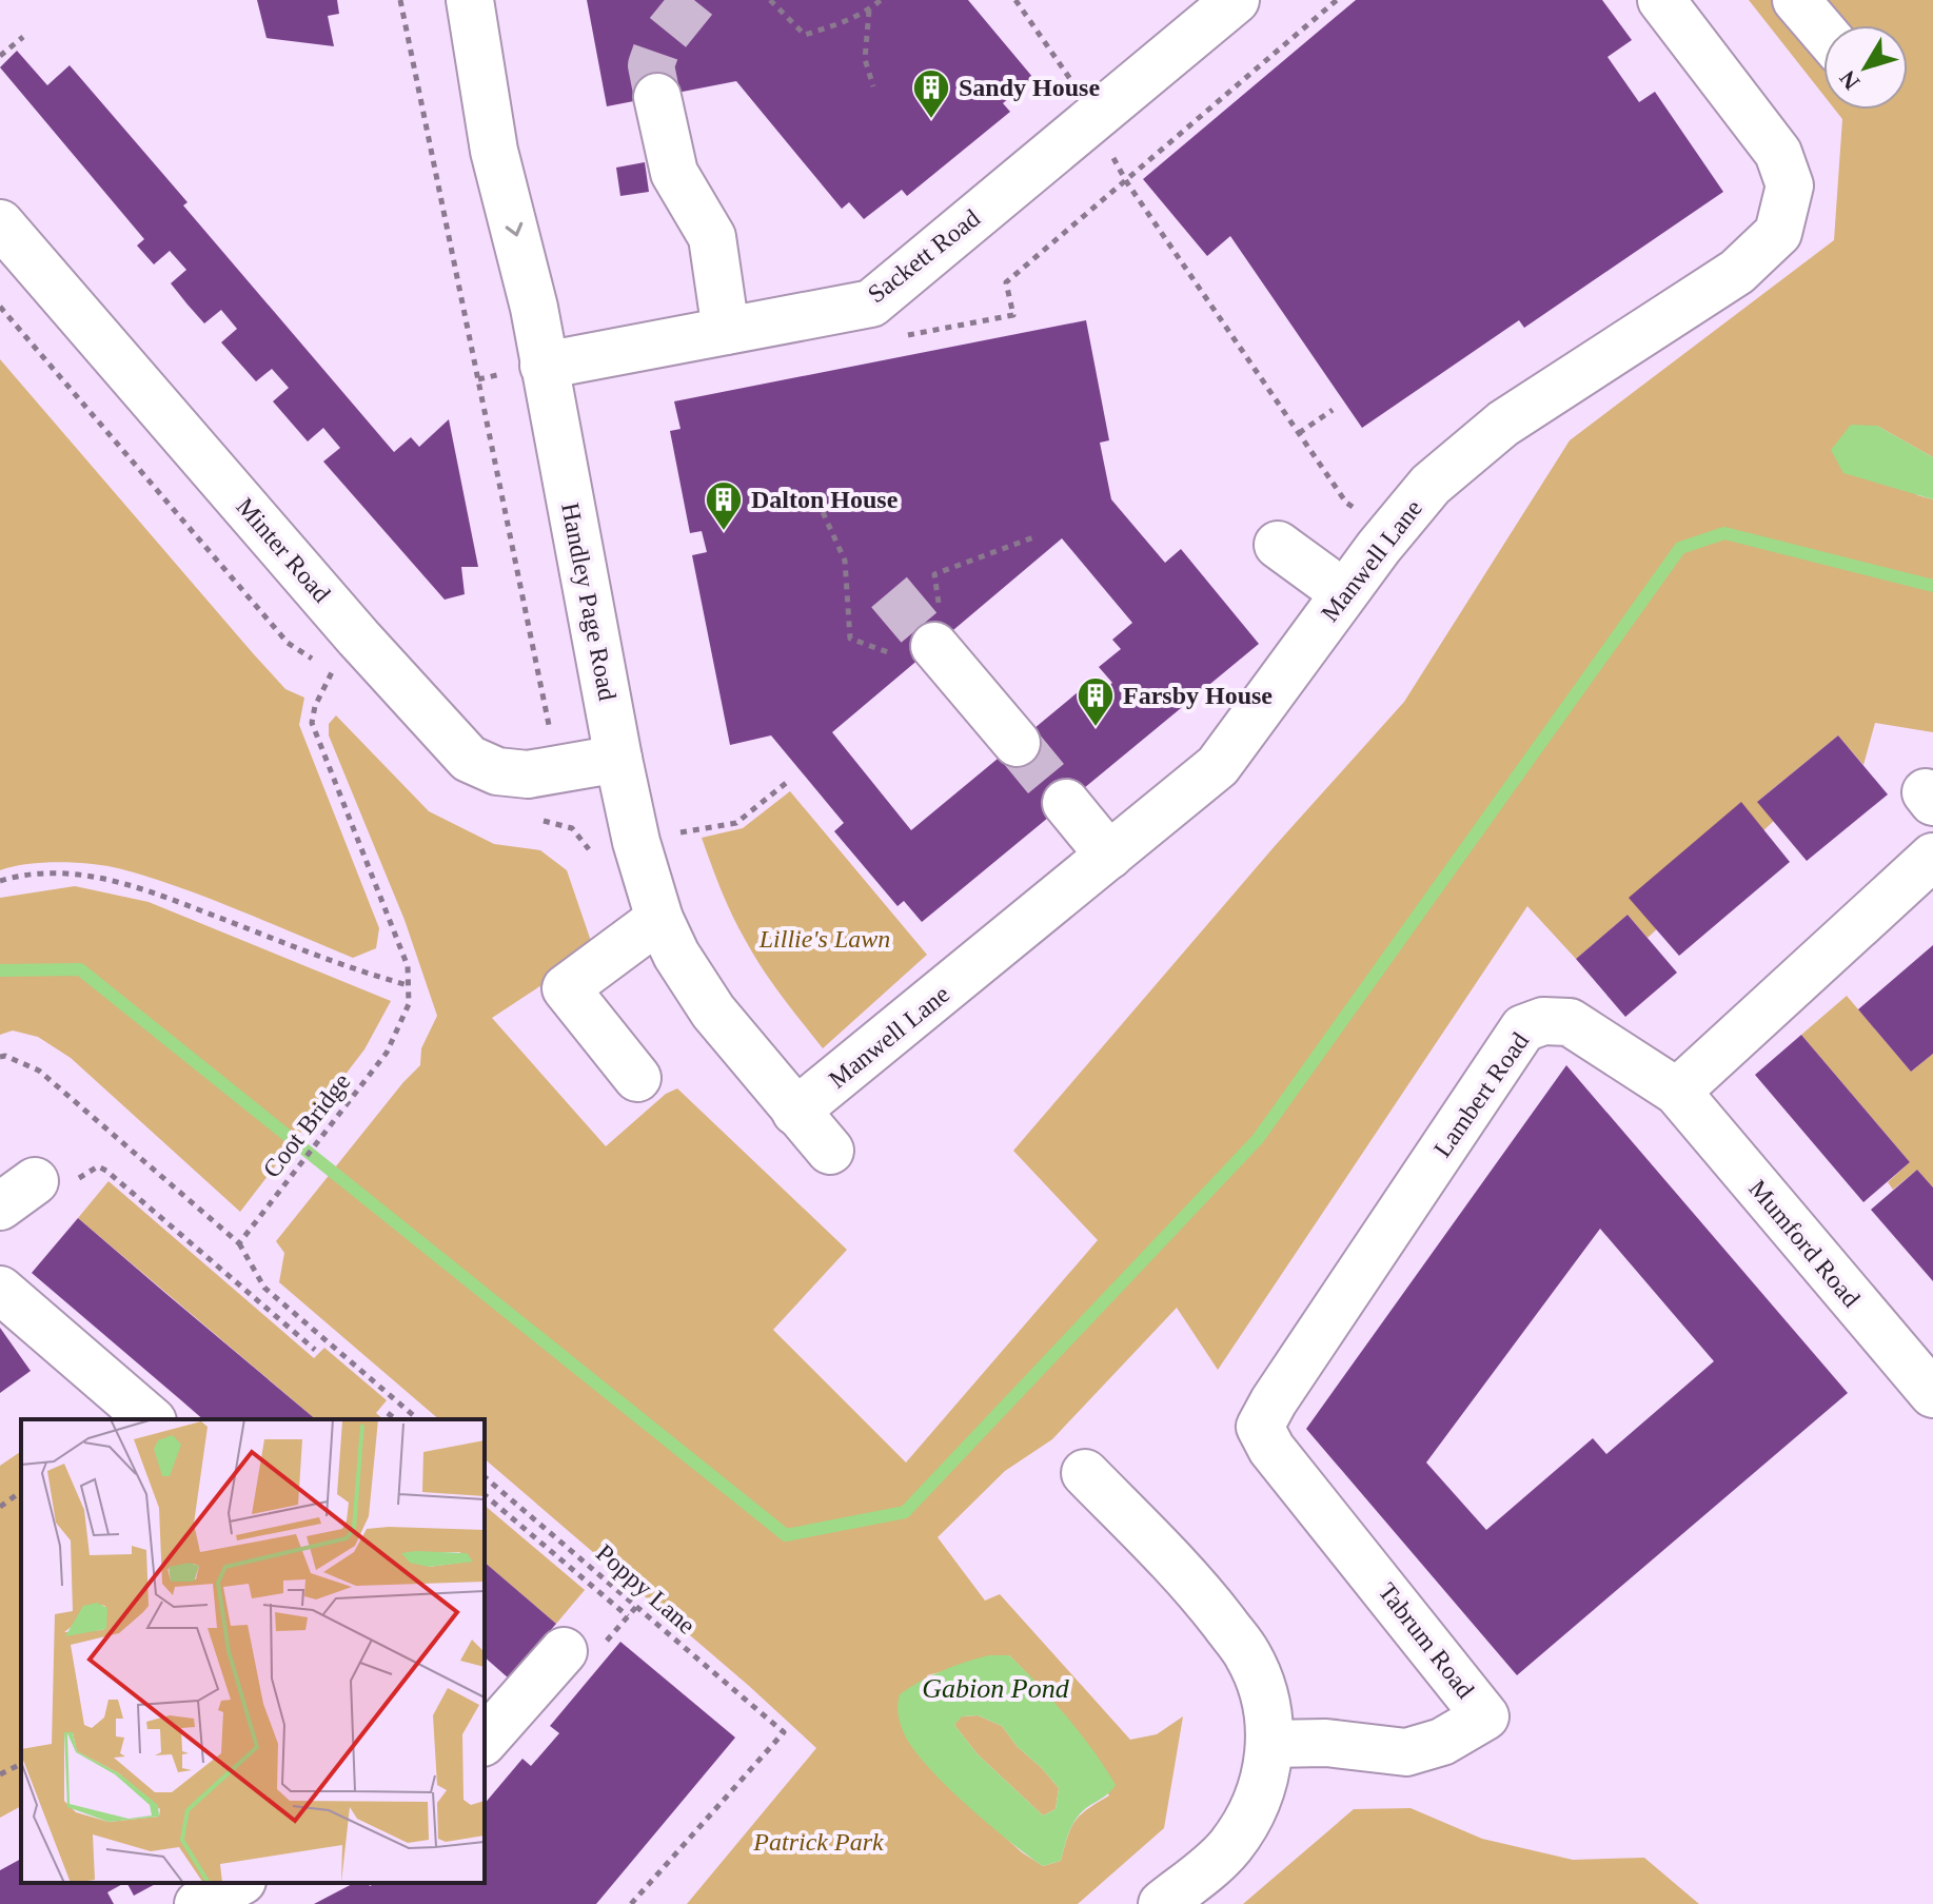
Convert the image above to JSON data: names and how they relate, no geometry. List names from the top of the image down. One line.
{"streets":{"street":["Sackett Road","Minter Road","Manwell Lane","Handley Page Road","Lambert Road","Mumford Road","Tabrum Road"],"path":["Coot Bridge","Poppy Lane"]},"crossings":[["Sackett Road","Handley Page Road"],["Minter Road","Handley Page Road"],["Manwell Lane","Handley Page Road"],["Lambert Road","Mumford Road"],["Lambert Road","Tabrum Road"]],"water":["Gabion Pond"],"parks":["Lillie's Lawn","Patrick Park"],"places":{"building":["Sandy House","Dalton House","Farsby House"]},"north":"bottom left"}
